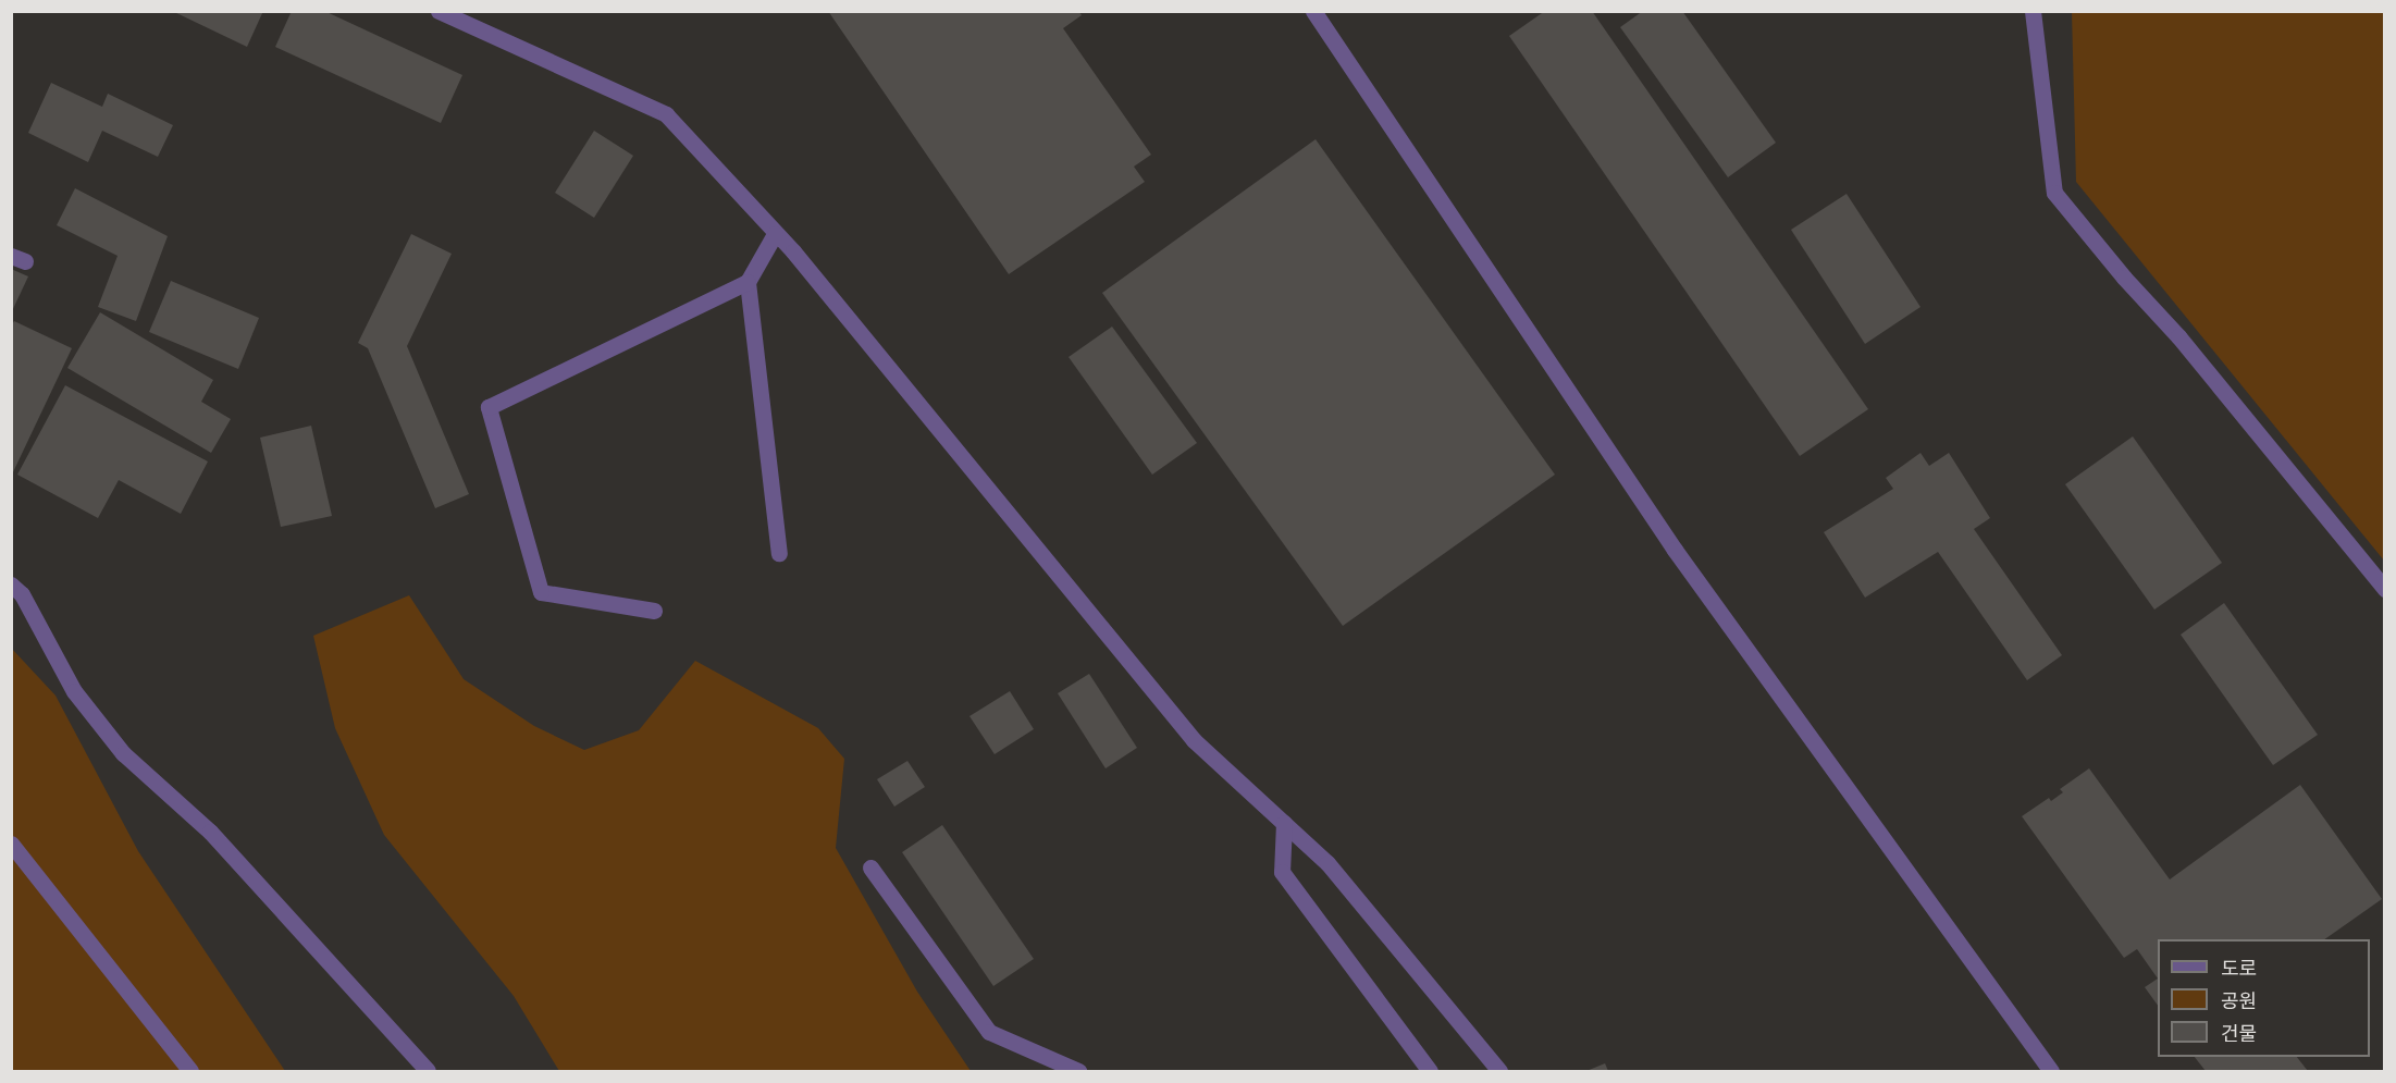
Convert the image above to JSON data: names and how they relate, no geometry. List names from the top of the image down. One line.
{"legend":["도로","공원","건물"]}
